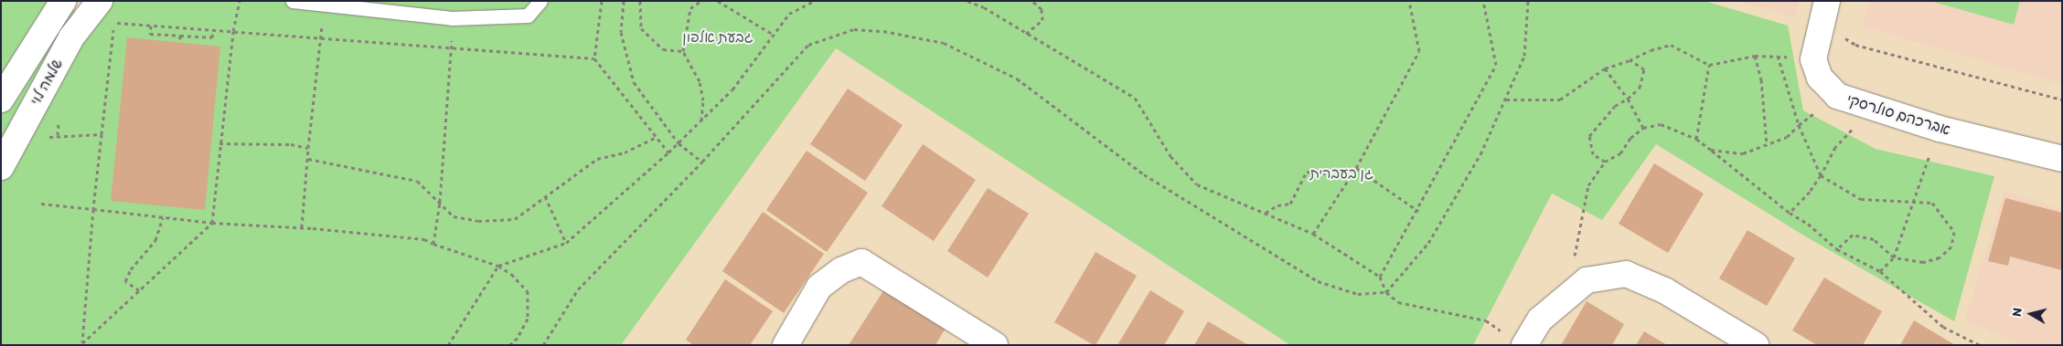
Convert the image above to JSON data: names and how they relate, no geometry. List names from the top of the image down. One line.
{"streets":{"street":["שלמה לוי","אברכהם סולרסקי"]},"parks":["גבעת אלפון","גן בעברית"],"north":"left"}
